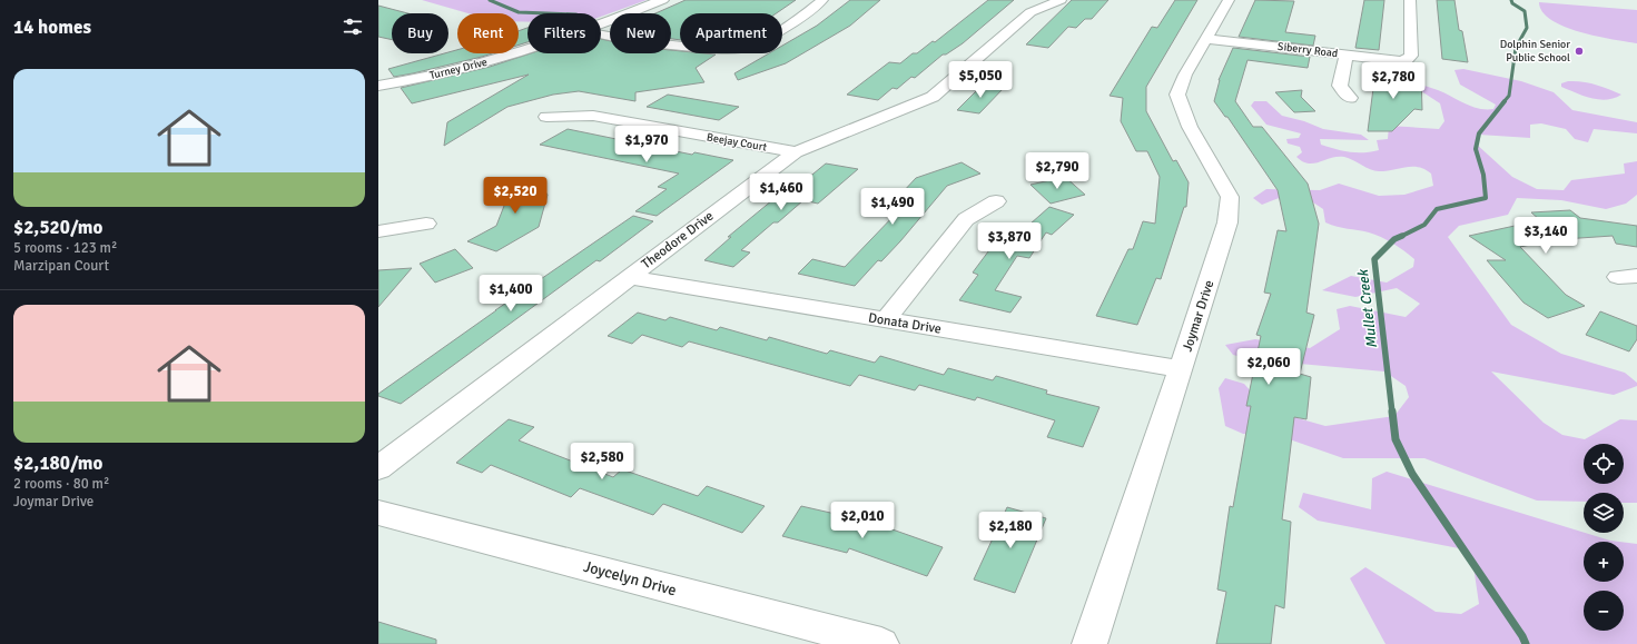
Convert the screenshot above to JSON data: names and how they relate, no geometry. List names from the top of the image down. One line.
{"streets":{"street":["Siberry Road","Turney Drive","Beejay Court","Theodore Drive","Joymar Drive","Donata Drive","Joycelyn Drive"]},"crossings":[["Siberry Road","Joymar Drive"],["Beejay Court","Theodore Drive"],["Theodore Drive","Donata Drive"],["Joymar Drive","Donata Drive"]],"water":["Mullet Creek"],"places":["Dolphin Senior Public School"],"page":{"heading":"14 homes","chip":["Buy","Rent","Filters","New","Apartment"],"list":[{"name":"$2,520/mo","note":"5 rooms · 123 m² · Marzipan Court"},{"name":"$2,180/mo","note":"2 rooms · 80 m² · Joymar Drive"}],"price":["$5,050","$2,780","$1,970","$2,790","$1,460","$2,520","$1,490","$3,140","$3,870","$1,400","$2,060","$2,580","$2,010","$2,180"],"map_buttons":["+","−"]}}
